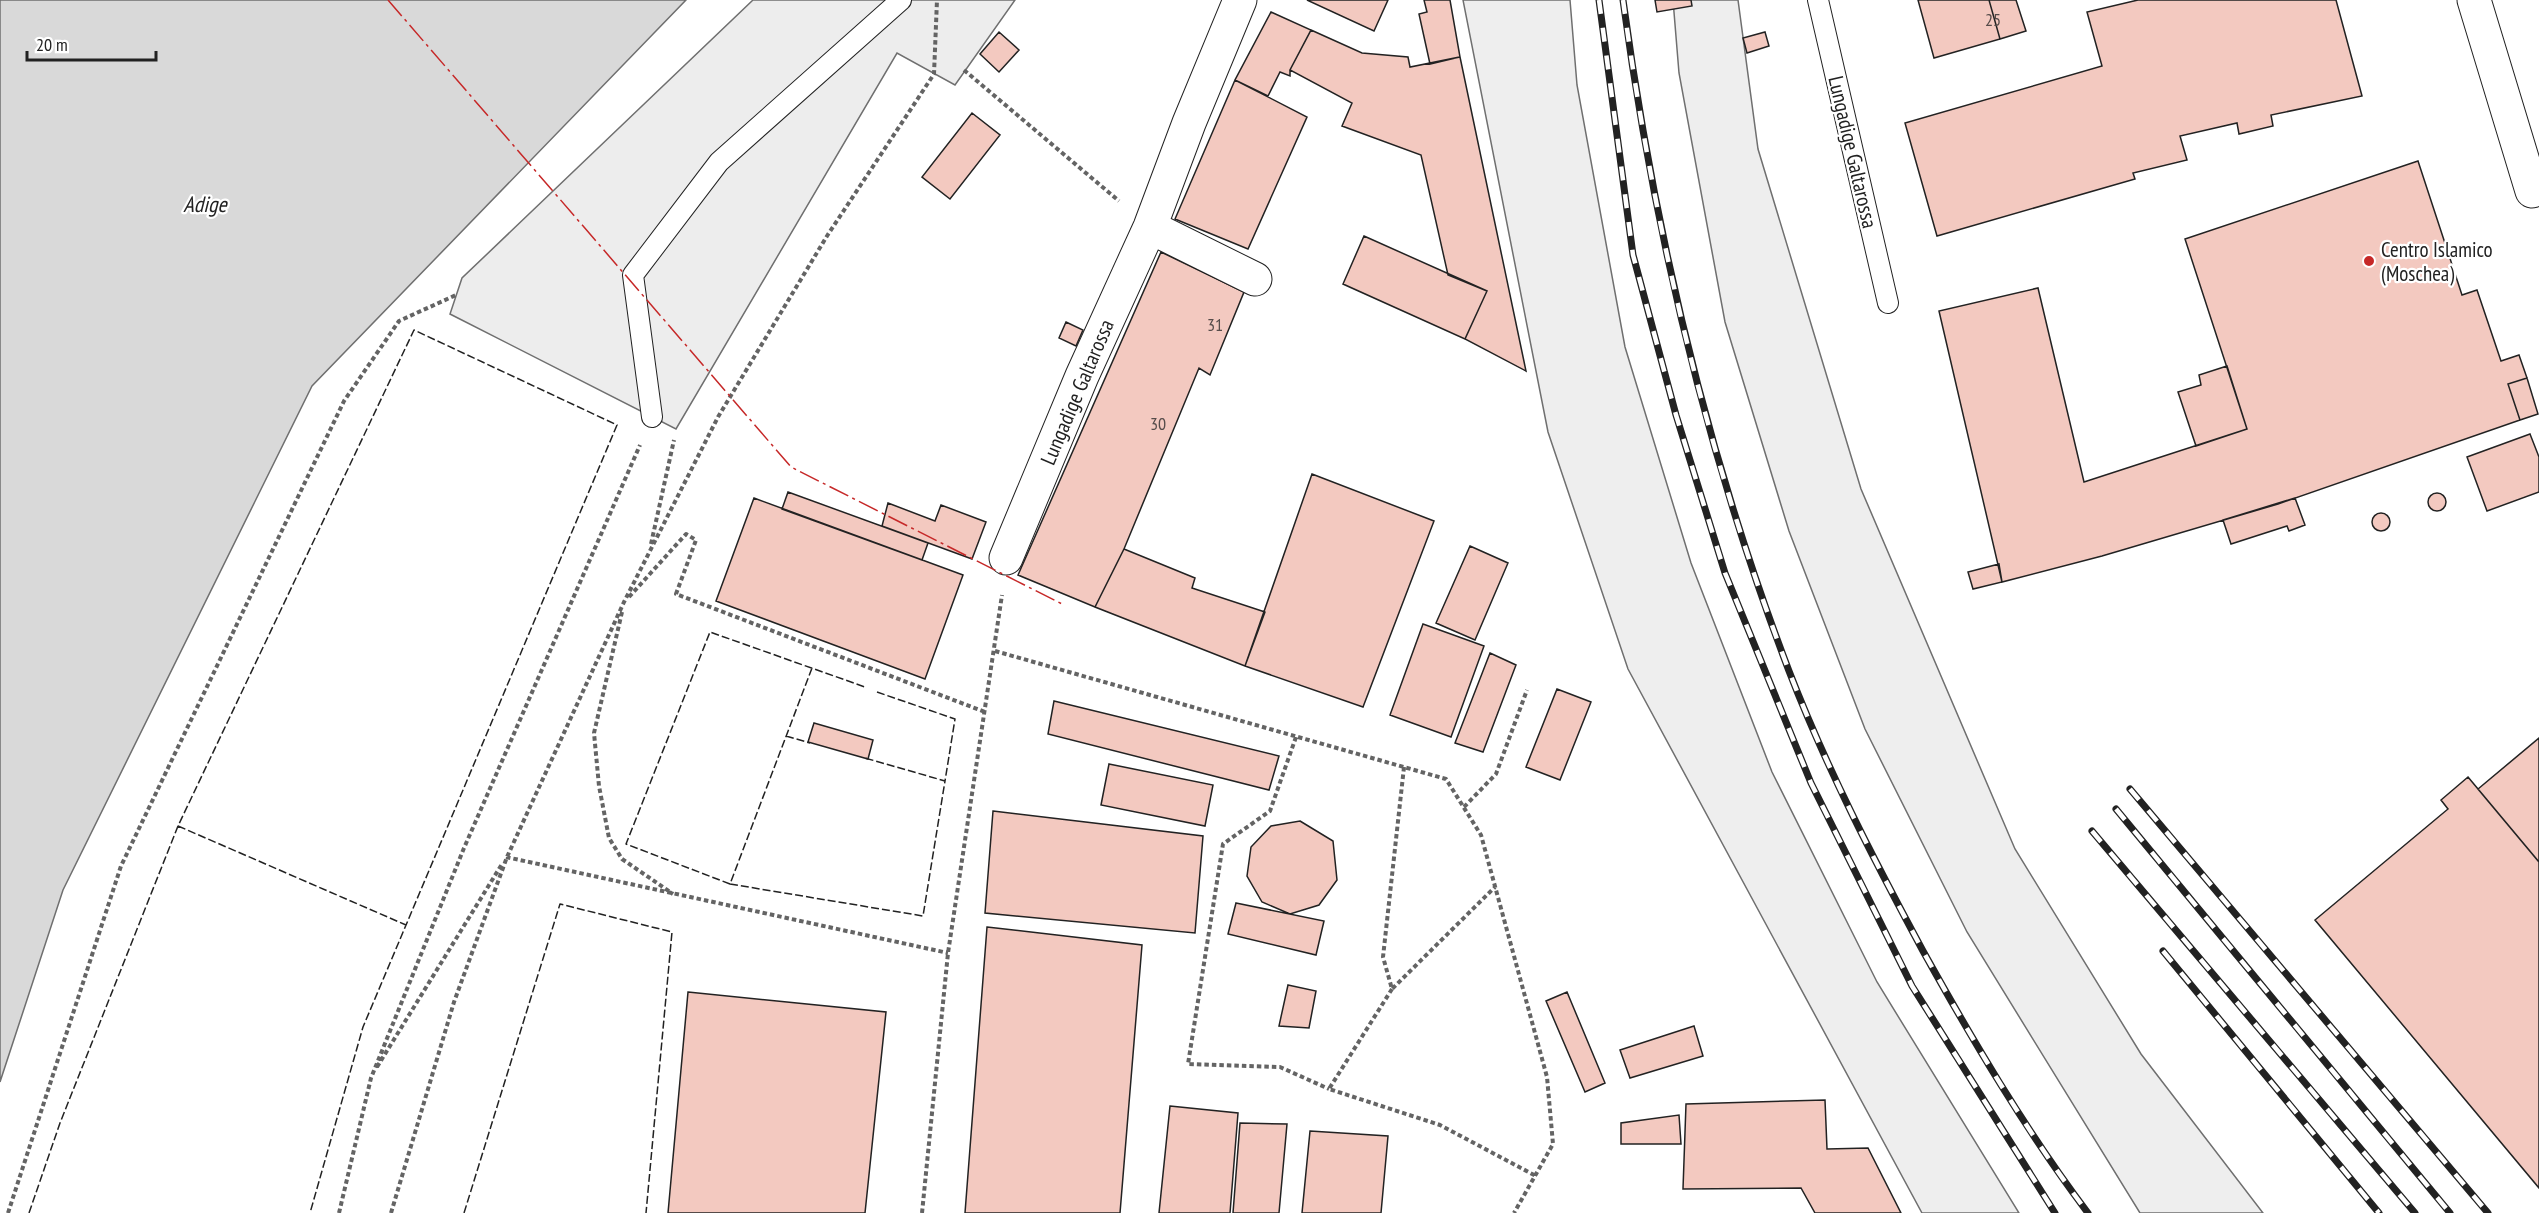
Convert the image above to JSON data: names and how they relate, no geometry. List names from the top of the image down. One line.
{"streets":{"street":["Lungadige Galtarossa"]},"water":["Adige"],"places":["Centro Islamico (Moschea)"],"house_numbers":["25","31","30"],"scale_bar":"20 m"}
